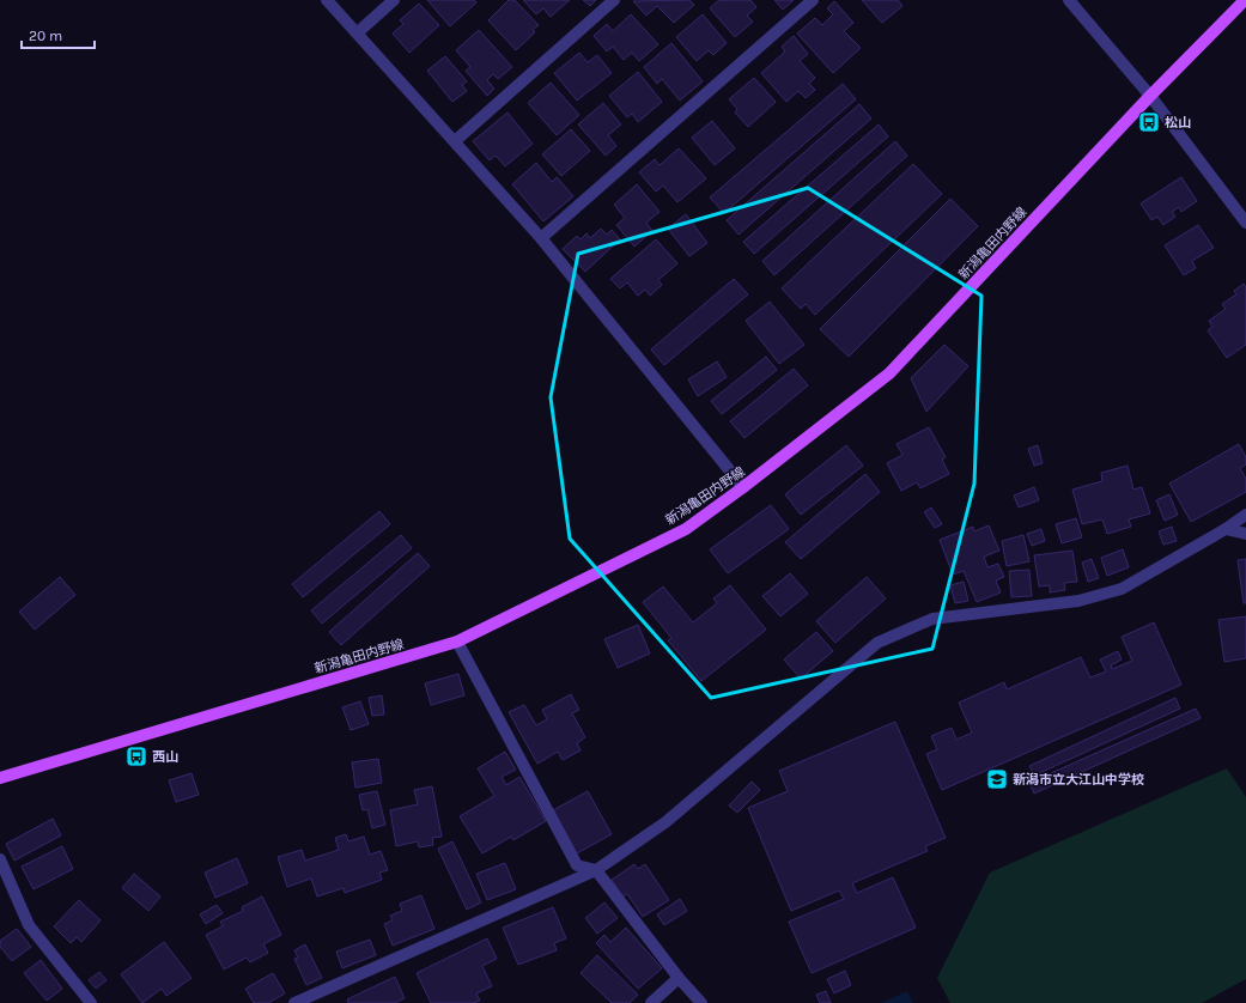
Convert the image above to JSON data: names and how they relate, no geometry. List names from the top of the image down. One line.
{"streets":{"main road":["新潟亀田内野線"]},"places":{"bus stop":["松山","西山"],"school or university":["新潟市立大江山中学校"]},"scale_bar":"20 m"}
